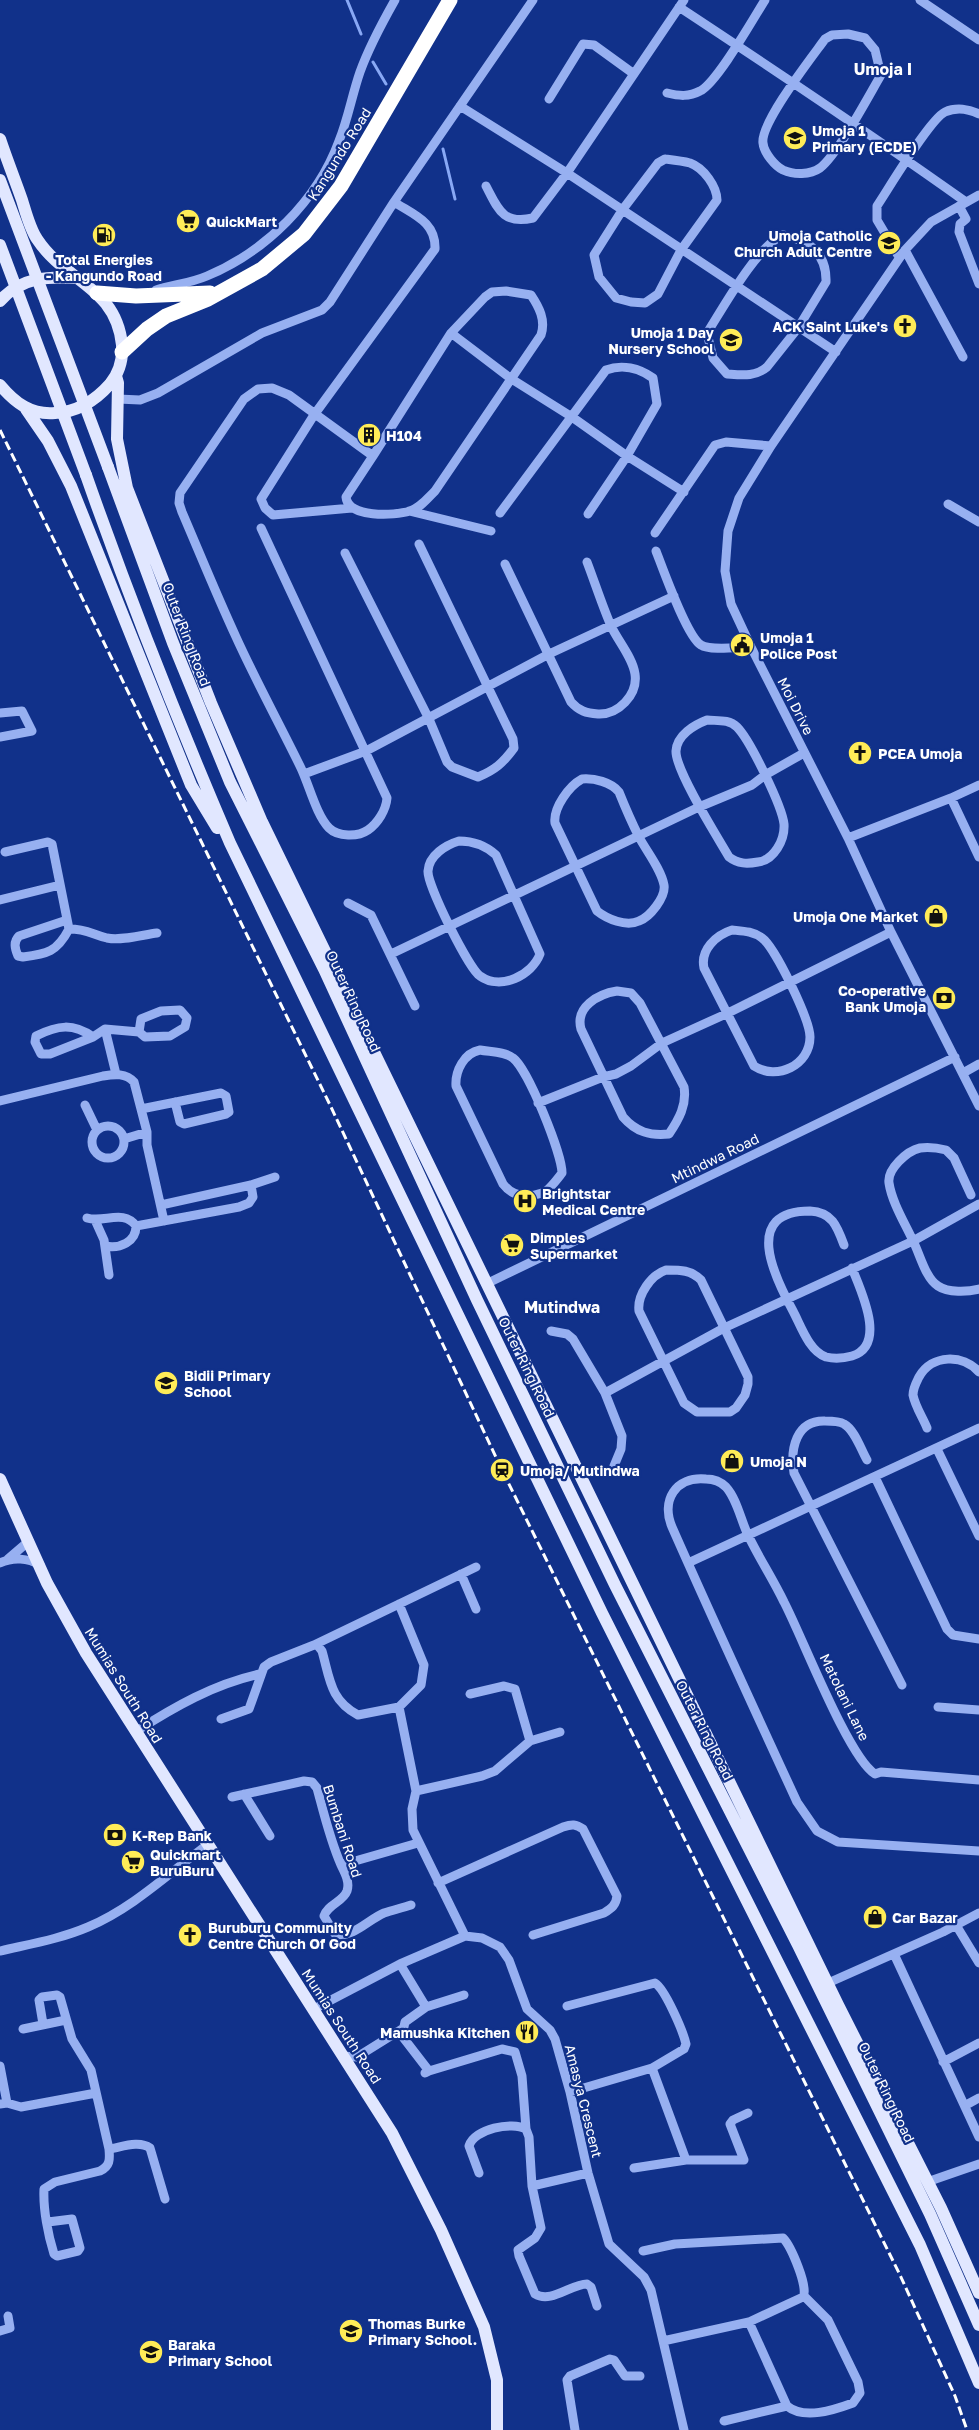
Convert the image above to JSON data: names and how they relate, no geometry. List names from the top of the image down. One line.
{"streets":{"highway":["Kangundo Road"],"main road":["Outer Ring Road","Mumias South Road"],"street":["Moi Drive","Mtindwa Road","Matolani Lane","Bumbani Road","Amasya Crescent"]},"crossings":[["Outer Ring Road","Mtindwa Road"],["Moi Drive","Mtindwa Road"]],"districts":["Umoja I","Mutindwa"],"places":{"school or university":["Umoja 1 Primary (ECDE)","Umoja Catholic Church Adult Centre","Umoja 1 Day Nursery School","Bidii Primary School","Thomas Burke Primary School.","Baraka Primary School"],"supermarket":["QuickMart","Dimples Supermarket","Quickmart BuruBuru"],"fuel station":["Total Energies - Kangundo Road"],"church":["ACK Saint Luke's","PCEA Umoja","Buruburu Community Centre Church Of God"],"building":["H104"],"public building":["Umoja 1 Police Post"],"shop":["Umoja One Market","Umoja N","Car Bazar"],"bank":["Co-operative Bank Umoja","K-Rep Bank"],"hospital":["Brightstar Medical Centre"],"station":["Umoja/ Mutindwa"],"restaurant":["Mamushka Kitchen"]}}
